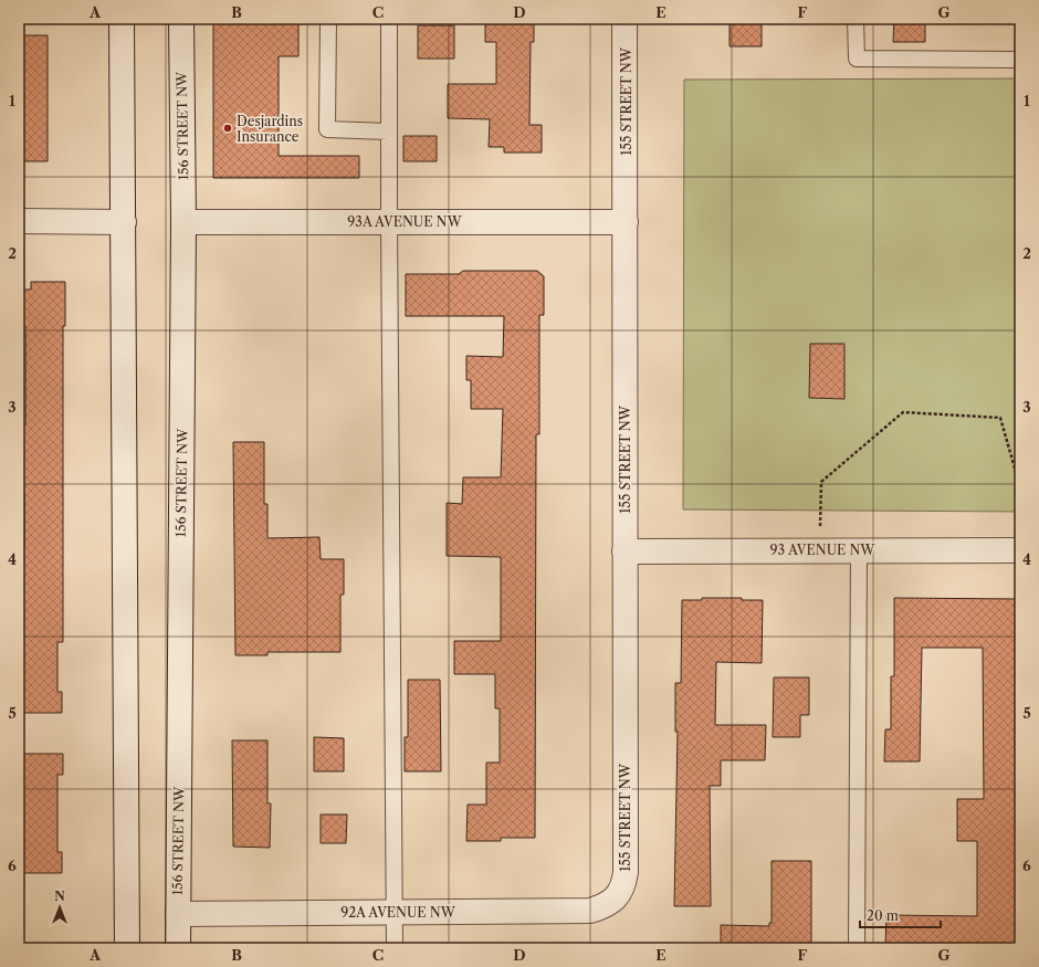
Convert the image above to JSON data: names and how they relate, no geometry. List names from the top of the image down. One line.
{"streets":{"street":["155 STREET NW","156 STREET NW","93A AVENUE NW","93 AVENUE NW","92A AVENUE NW"]},"crossings":[["155 STREET NW","93A AVENUE NW"],["155 STREET NW","93 AVENUE NW"],["155 STREET NW","92A AVENUE NW"],["156 STREET NW","93A AVENUE NW"],["156 STREET NW","92A AVENUE NW"]],"places":["Desjardins Insurance"],"scale_bar":"20 m","north":"top","grid":{"columns":["A","B","C","D","E","F","G"],"rows":["1","2","3","4","5","6"]}}
